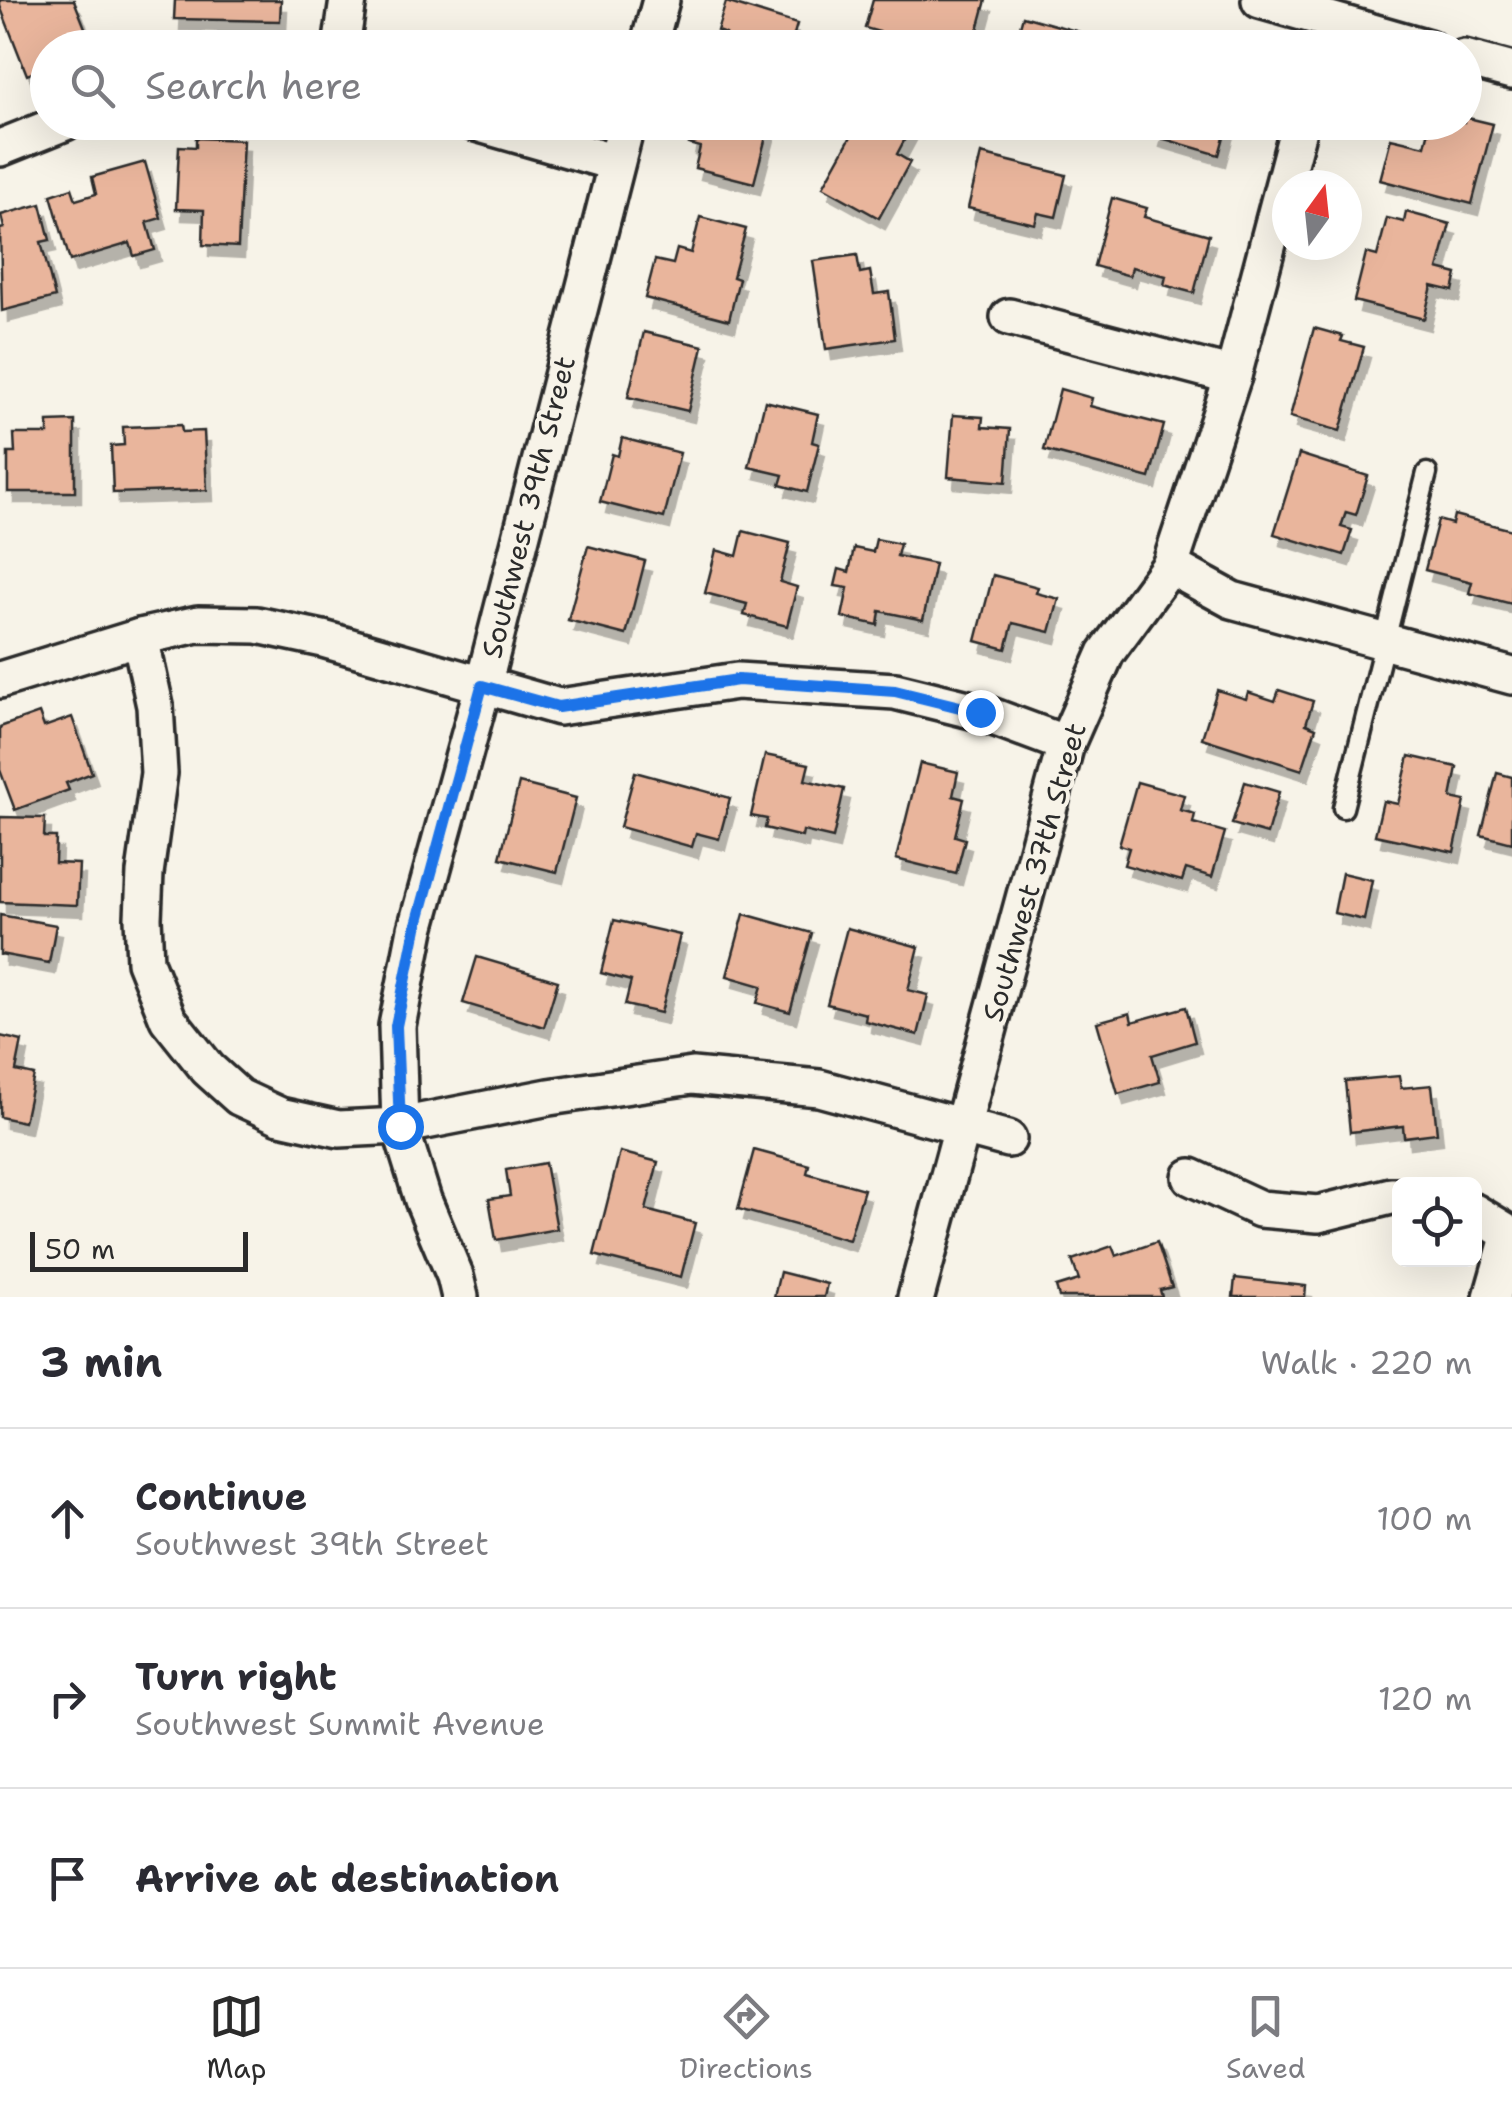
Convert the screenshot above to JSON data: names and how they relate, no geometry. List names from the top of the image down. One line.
{"streets":{"street":["Southwest 39th Street","Southwest 37th Street"]},"scale_bar":"50 m","north":"top","page":{"search":"Search here","scale":"50 m","heading":["3 min","Walk · 220 m"],"list":[["Continue","Southwest 39th Street","100 m"],["Turn right","Southwest Summit Avenue","120 m"],"Arrive at destination"],"nav":["Map","Directions","Saved"]}}
